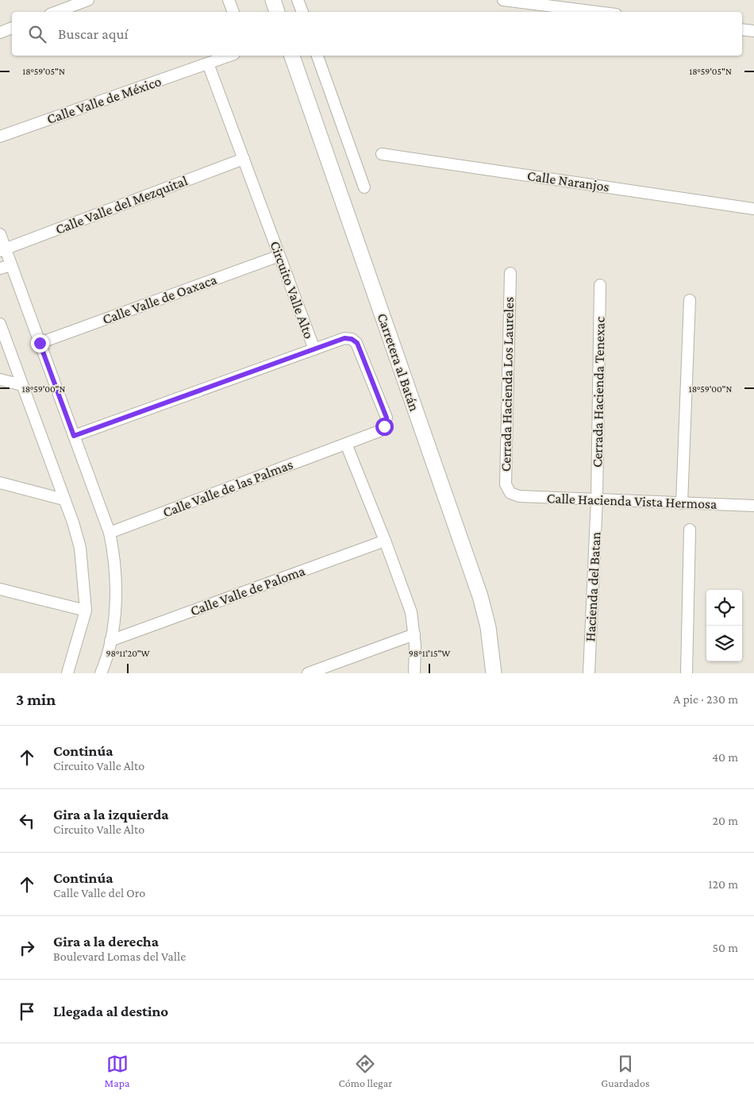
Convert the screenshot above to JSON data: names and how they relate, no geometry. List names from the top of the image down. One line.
{"streets":{"street":["Calle Valle de México","Calle Naranjos","Calle Valle del Mezquital","Circuito Valle Alto","Calle Valle de Oaxaca","Carretera al Batán","Cerrada Hacienda Los Laureles","Cerrada Hacienda Tenexac","Calle Valle de las Palmas","Calle Hacienda Vista Hermosa","Hacienda del Batan","Calle Valle de Paloma"]},"crossings":[["Calle Valle de México","Circuito Valle Alto"],["Calle Valle del Mezquital","Circuito Valle Alto"],["Circuito Valle Alto","Calle Valle de Oaxaca"],["Circuito Valle Alto","Calle Valle de las Palmas"],["Cerrada Hacienda Los Laureles","Calle Hacienda Vista Hermosa"],["Cerrada Hacienda Tenexac","Calle Hacienda Vista Hermosa"],["Cerrada Hacienda Tenexac","Hacienda del Batan"],["Calle Hacienda Vista Hermosa","Hacienda del Batan"]],"page":{"search":"Buscar aquí","heading":["3 min","A pie · 230 m"],"list":[["Continúa","Circuito Valle Alto","40 m"],["Gira a la izquierda","Circuito Valle Alto","20 m"],["Continúa","Calle Valle del Oro","120 m"],["Gira a la derecha","Boulevard Lomas del Valle","50 m"],"Llegada al destino"],"nav":["Mapa","Cómo llegar","Guardados"]},"coordinates":["18°59'05\"N","18°59'00\"N","98°11'20\"W","98°11'15\"W"]}
